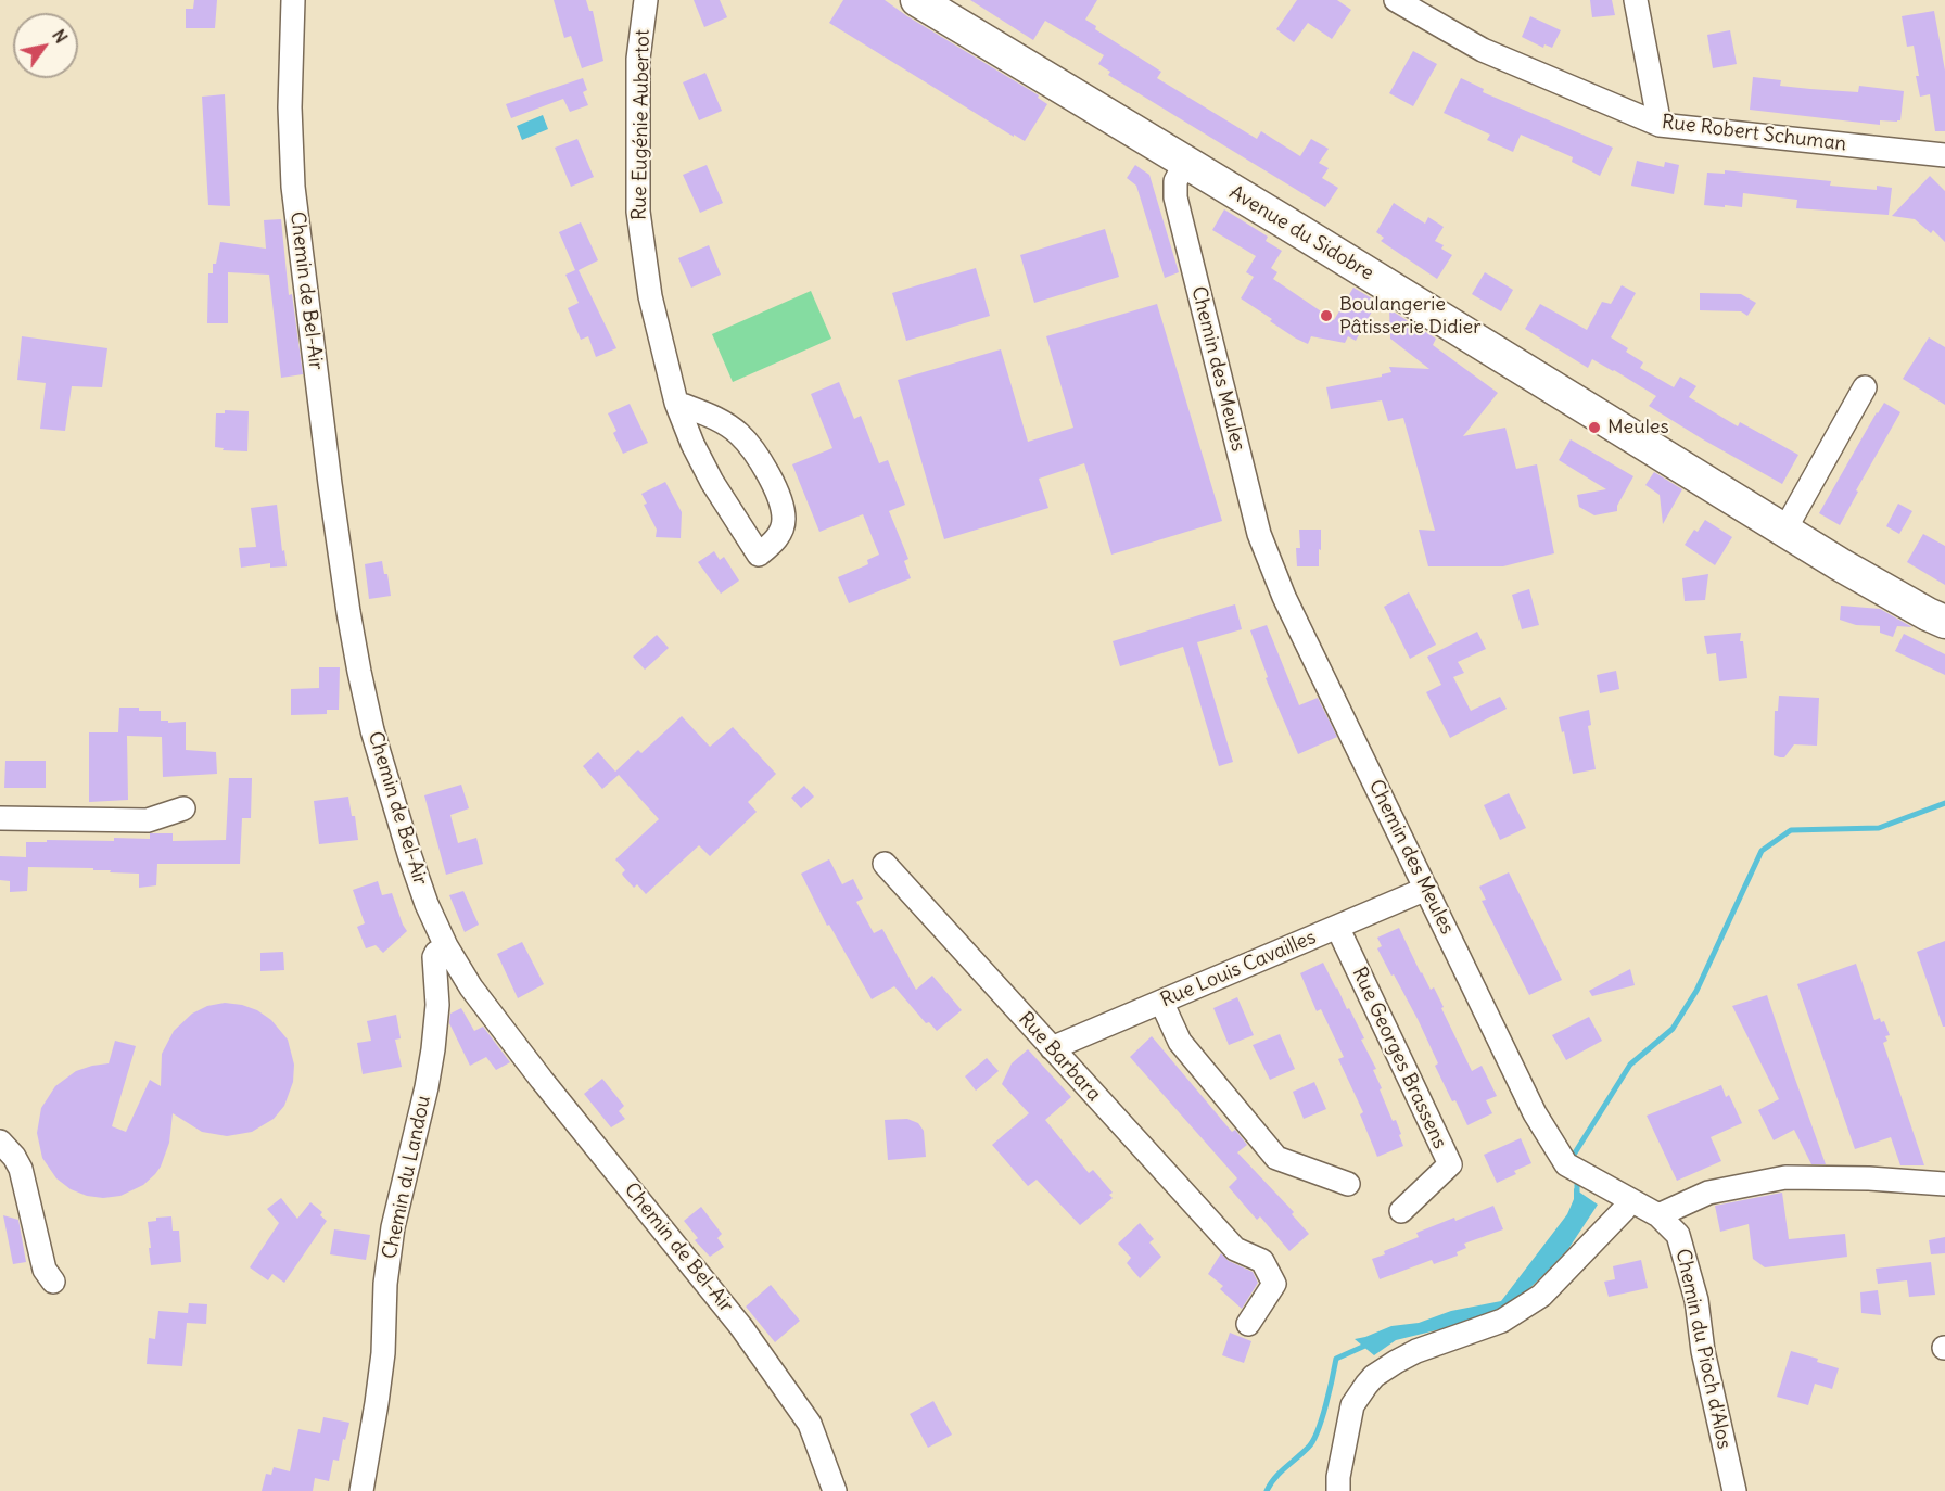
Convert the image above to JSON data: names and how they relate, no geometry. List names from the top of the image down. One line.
{"streets":{"main road":["Avenue du Sidobre"],"street":["Rue Eugénie Aubertot","Rue Robert Schuman","Chemin de Bel-Air","Chemin des Meules","Rue Louis Cavailles","Rue Barbara","Rue Georges Brassens","Chemin du Landou","Chemin du Pioch d'Alos"]},"crossings":[["Avenue du Sidobre","Chemin des Meules"],["Chemin de Bel-Air","Chemin du Landou"],["Chemin des Meules","Rue Louis Cavailles"],["Chemin des Meules","Chemin du Pioch d'Alos"],["Rue Louis Cavailles","Rue Barbara"],["Rue Louis Cavailles","Rue Georges Brassens"]],"places":["Boulangerie Pâtisserie Didier","Meules"],"north":"top right"}
